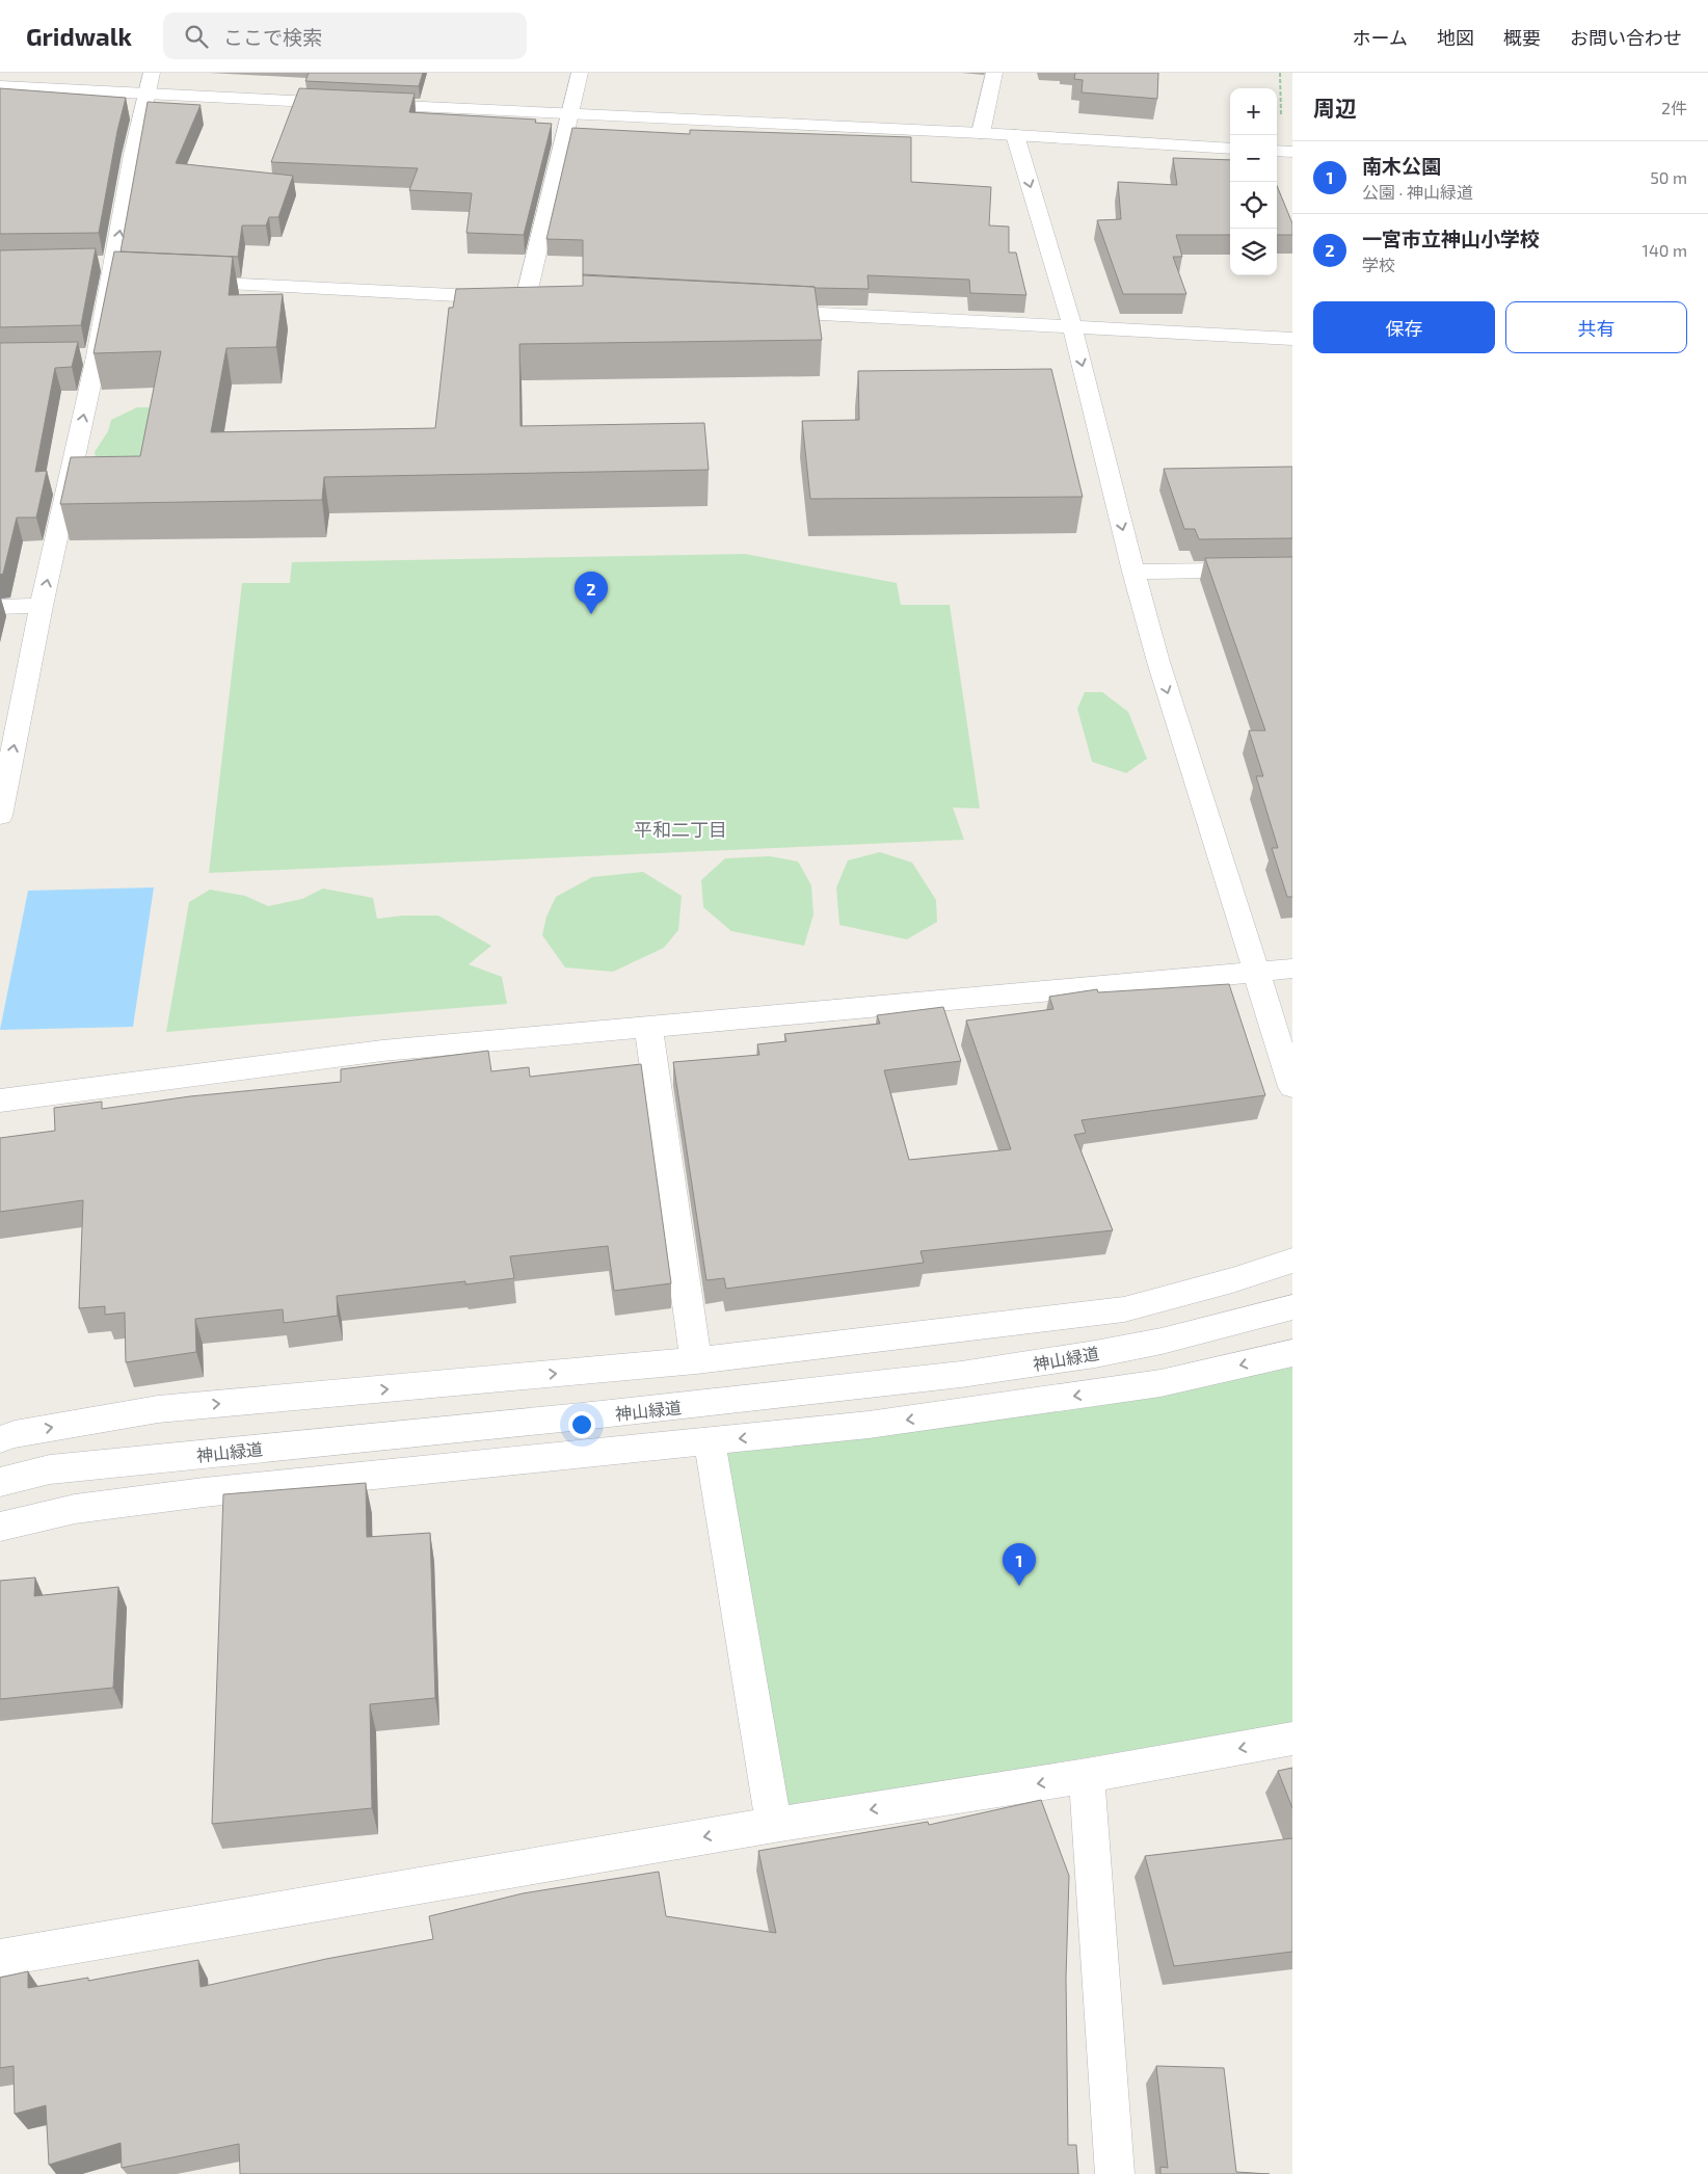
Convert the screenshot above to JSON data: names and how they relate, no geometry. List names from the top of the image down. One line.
{"streets":{"street":["神山緑道"]},"districts":["平和二丁目"],"page":{"header":"Gridwalk","search":"ここで検索","nav":["ホーム","地図","概要","お問い合わせ"],"heading":["周辺","2件"],"map_buttons":["+","−"],"list":[{"mark":"1","name":"南木公園","note":"公園 · 神山緑道","value":"50 m"},{"mark":"2","name":"一宮市立神山小学校","note":"学校","value":"140 m"}],"buttons":["保存","共有"],"pins":["2","1"]}}
